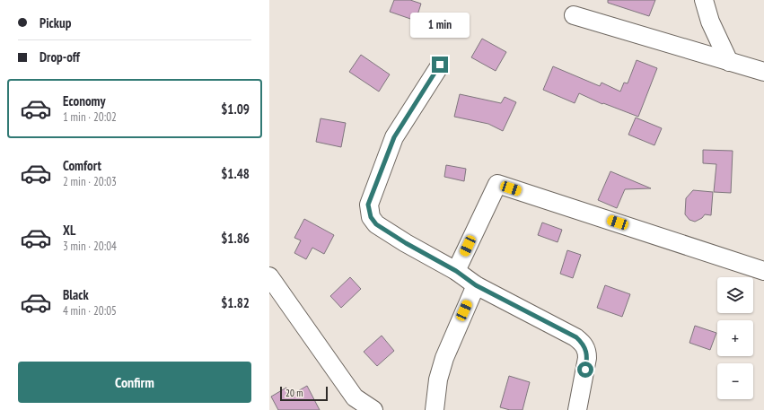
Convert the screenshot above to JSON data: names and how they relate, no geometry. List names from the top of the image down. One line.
{"scale_bar":"20 m","page":{"banner":["Pickup","Drop-off"],"bubble":"1 min","list":[{"name":"Economy","note":"1 min · 20:02","value":"$1.09"},{"name":"Comfort","note":"2 min · 20:03","value":"$1.48"},{"name":"XL","note":"3 min · 20:04","value":"$1.86"},{"name":"Black","note":"4 min · 20:05","value":"$1.82"}],"map_buttons":["+","−"],"buttons":"Confirm","scale":"20 m"}}
